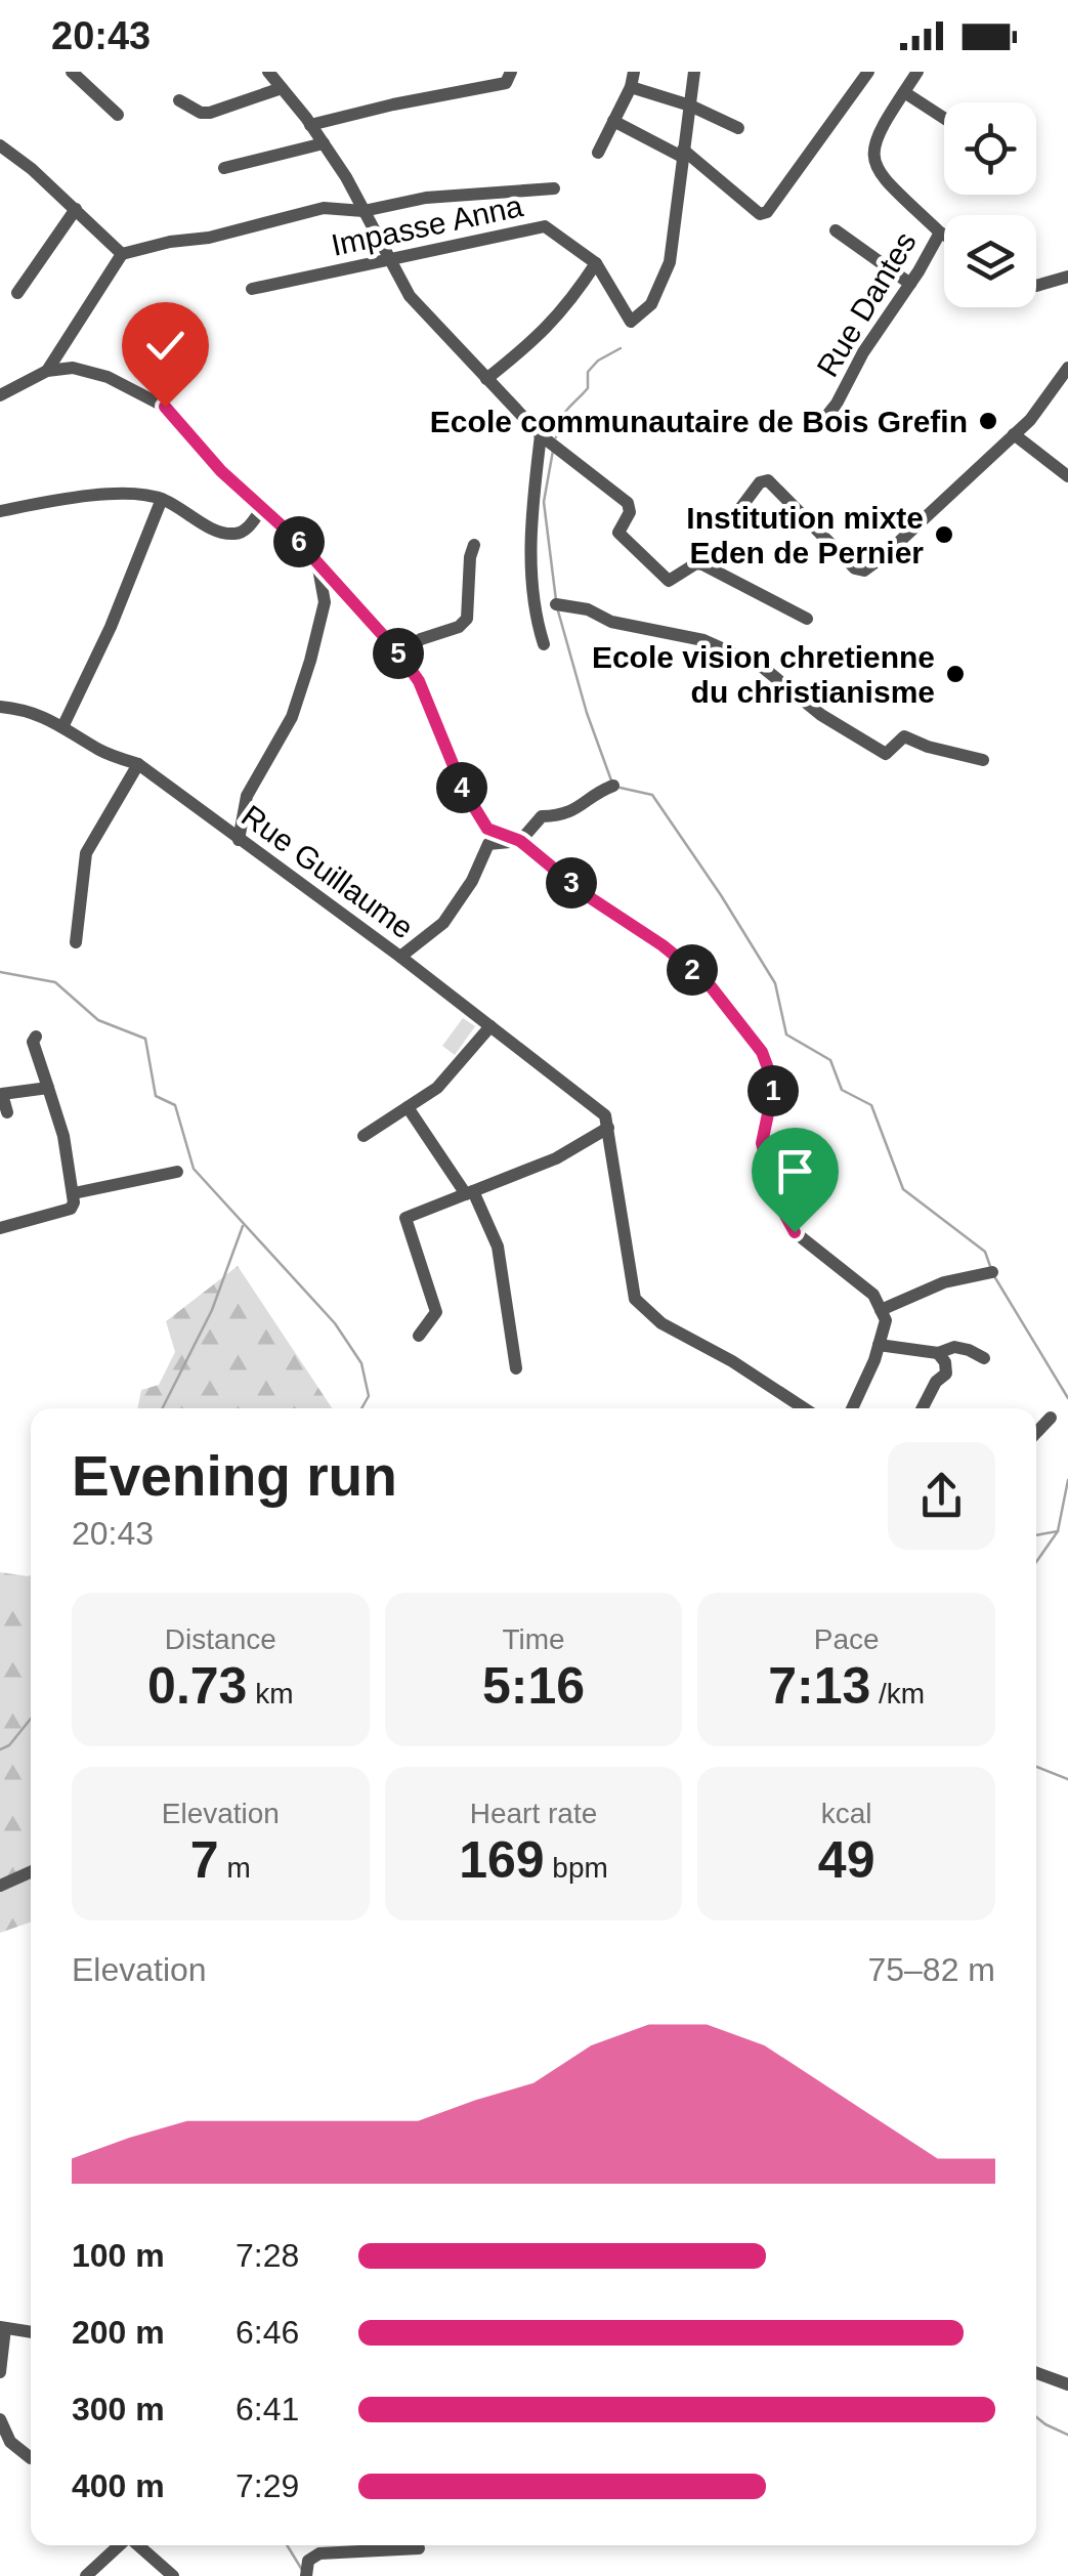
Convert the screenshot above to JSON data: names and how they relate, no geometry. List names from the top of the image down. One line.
{"streets":{"street":["Impasse Anna","Rue Dantes","Rue Guillaume"]},"places":["Ecole communautaire de Bois Grefin","Institution mixte Eden de Pernier","Ecole vision chretienne du christianisme"],"page":{"status":"20:43","pins":["6","5","4","3","2","1"],"heading":["Evening run","20:43"],"stats":[["Distance","0.73 km"],["Time","5:16"],["Pace","7:13 /km"],["Elevation","7 m"],["Heart rate","169 bpm"],["kcal","49"]],"chart":["Elevation","75–82 m"],"list":[{"name":"100 m","note":"7:28"},{"name":"200 m","note":"6:46"},{"name":"300 m","note":"6:41"},{"name":"400 m","note":"7:29"}]}}
